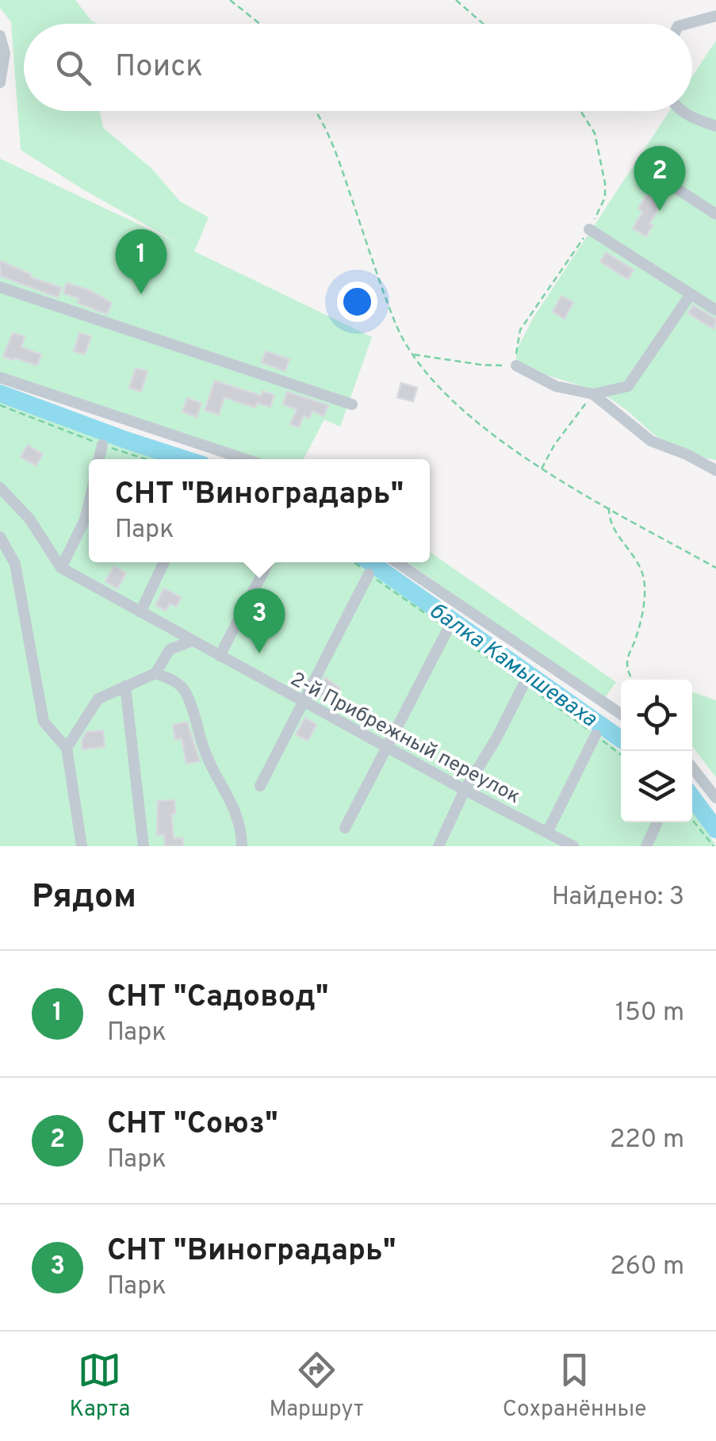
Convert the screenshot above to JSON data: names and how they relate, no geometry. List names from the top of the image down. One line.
{"streets":{"street":["2-й Прибрежный переулок"]},"water":["балка Камышеваха"],"page":{"search":"Поиск","pins":["2","1","3"],"popup":["СНТ \"Виноградарь\"","Парк"],"heading":["Рядом","Найдено: 3"],"list":[{"mark":"1","name":"СНТ \"Садовод\"","note":"Парк","value":"150 m"},{"mark":"2","name":"СНТ \"Союз\"","note":"Парк","value":"220 m"},{"mark":"3","name":"СНТ \"Виноградарь\"","note":"Парк","value":"260 m"}],"nav":["Карта","Маршрут","Сохранённые"]}}
